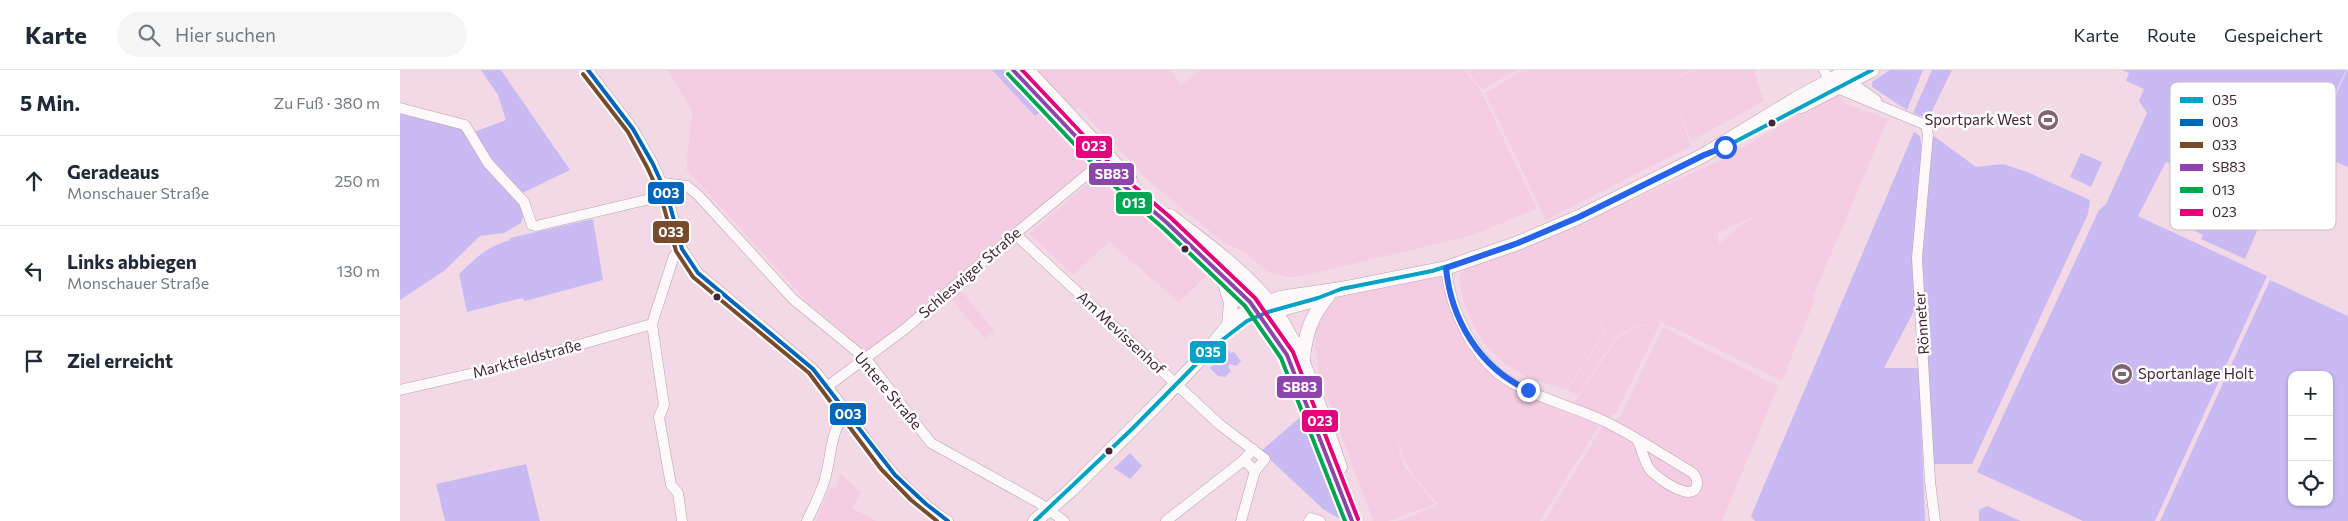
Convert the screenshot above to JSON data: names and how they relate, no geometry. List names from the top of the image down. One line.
{"streets":{"street":["Schleswiger Straße","Rönneter","Am Mevissenhof","Marktfeldstraße","Untere Straße"]},"crossings":[["Schleswiger Straße","Am Mevissenhof"],["Schleswiger Straße","Untere Straße"]],"places":{"sports":["Sportpark West","Sportanlage Holt"]},"lines":["transit line 035","transit line 003","transit line SB83","transit line 023","transit line 033","transit line 013"],"legend":["035","003","033","SB83","013","023"],"page":{"header":"Karte","search":"Hier suchen","nav":["Karte","Route","Gespeichert"],"heading":["5 Min.","Zu Fuß · 380 m"],"list":[["Geradeaus","Monschauer Straße","250 m"],["Links abbiegen","Monschauer Straße","130 m"],"Ziel erreicht"],"map_buttons":["+","−"]}}
